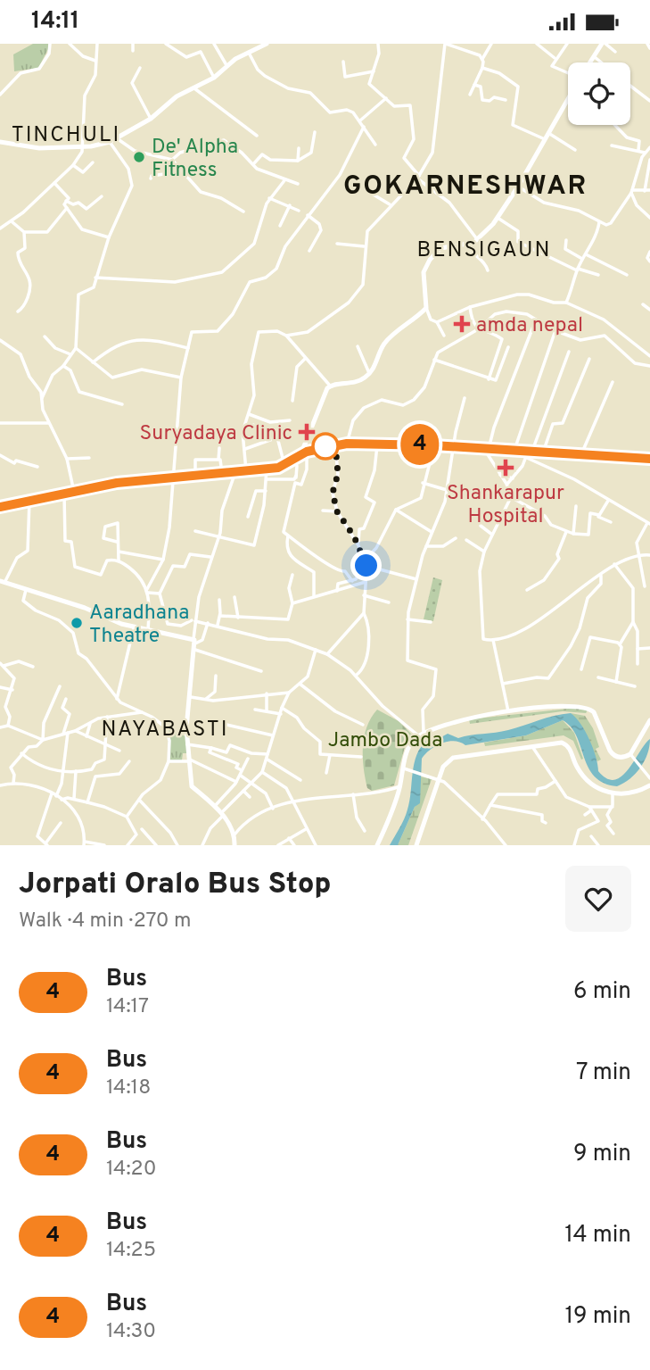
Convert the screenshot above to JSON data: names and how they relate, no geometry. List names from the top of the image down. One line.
{"districts":["TINCHULI","GOKARNESHWAR","BENSIGAUN","NAYABASTI"],"parks":["Jambo Dada"],"places":{"other":["De' Alpha Fitness","Aaradhana Theatre"],"health":["amda nepal","Suryadaya Clinic","Shankarapur Hospital"]},"lines":["bus line 4"],"page":{"status":"14:11","on_map":"4","heading":["Jorpati Oralo Bus Stop","Walk · 4 min · 270 m"],"list":[{"mark":"4","name":"Bus","note":"14:17","value":"6 min"},{"mark":"4","name":"Bus","note":"14:18","value":"7 min"},{"mark":"4","name":"Bus","note":"14:20","value":"9 min"},{"mark":"4","name":"Bus","note":"14:25","value":"14 min"},{"mark":"4","name":"Bus","note":"14:30","value":"19 min"}]}}
